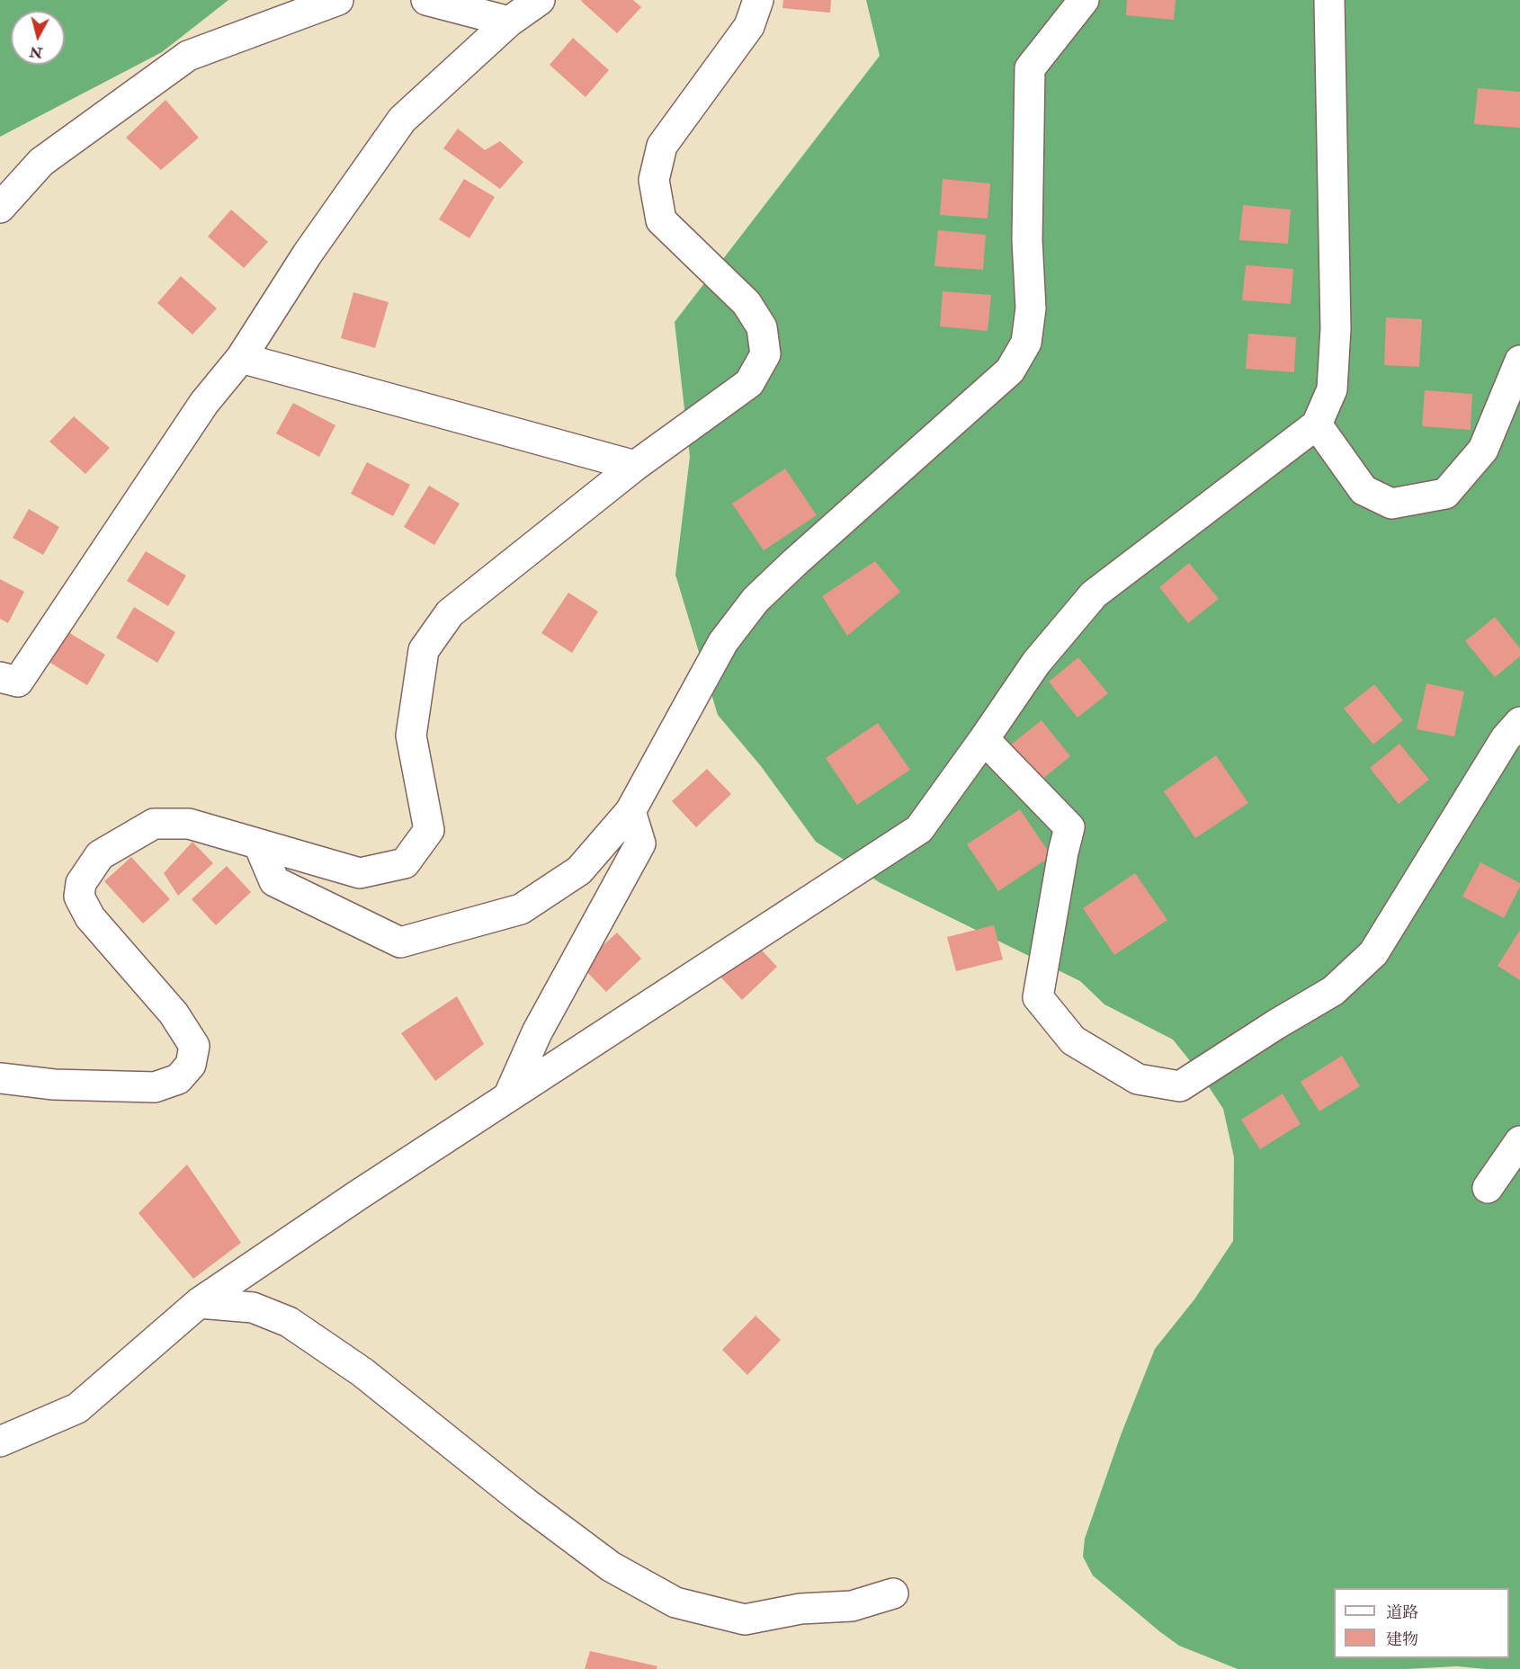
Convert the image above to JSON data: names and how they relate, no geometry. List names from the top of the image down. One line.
{"legend":["道路","建物"],"north":"bottom"}
